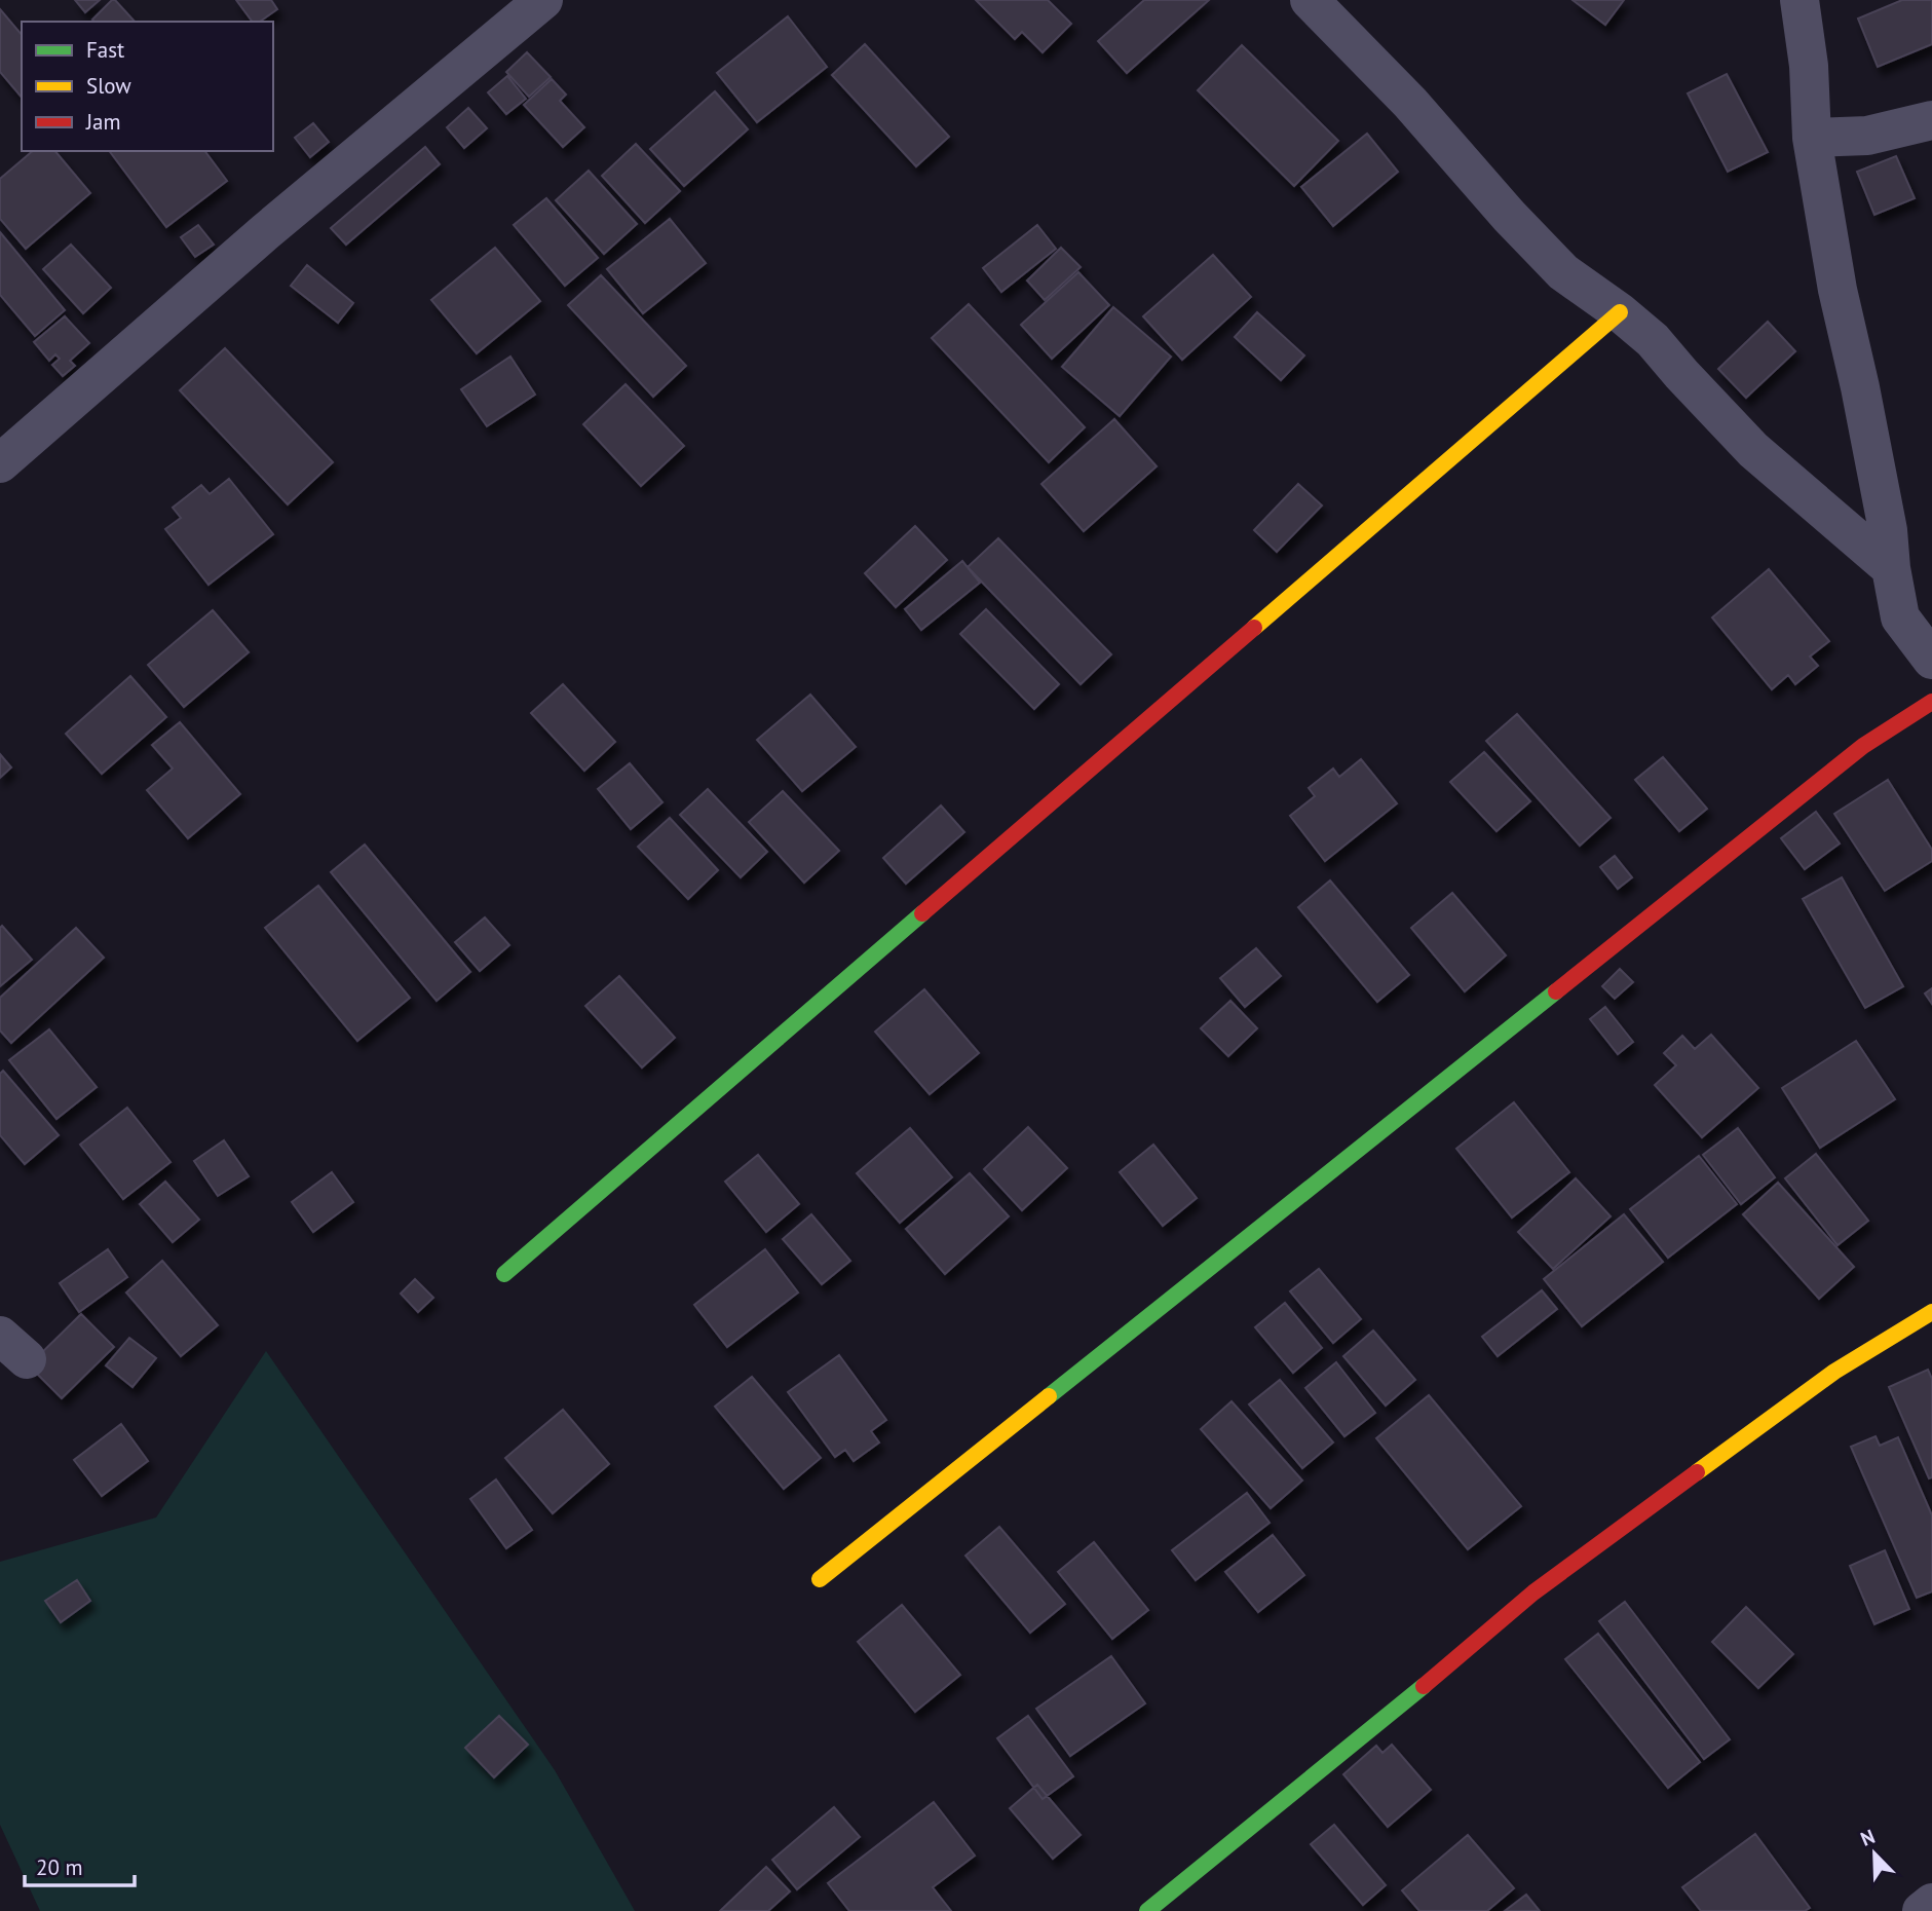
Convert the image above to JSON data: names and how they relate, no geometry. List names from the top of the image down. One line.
{"legend":["Fast","Slow","Jam"],"scale_bar":"20 m","north":"top left"}
